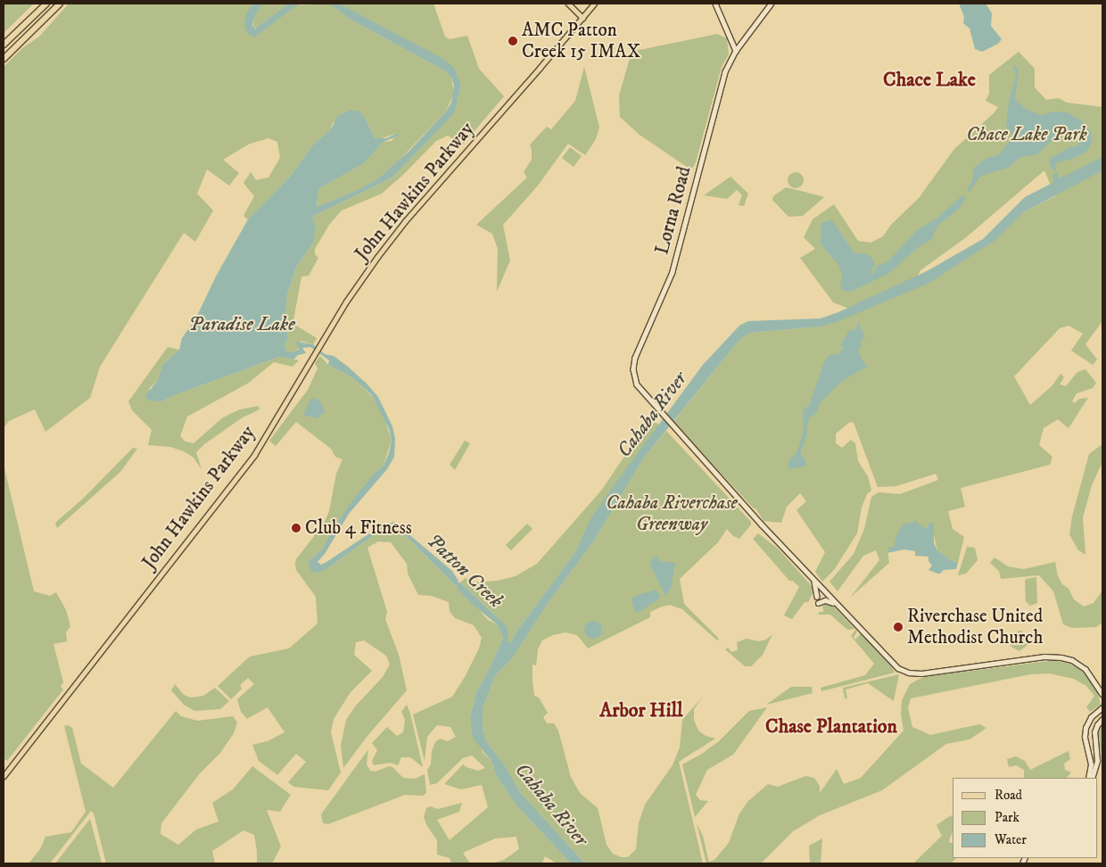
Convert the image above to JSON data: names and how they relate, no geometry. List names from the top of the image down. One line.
{"streets":{"main road":["John Hawkins Parkway"],"street":["Lorna Road"]},"districts":["Chace Lake","Arbor Hill","Chase Plantation"],"water":["Paradise Lake","Cahaba River","Patton Creek"],"parks":["Chace Lake Park","Cahaba Riverchase Greenway"],"places":["AMC Patton Creek 15 IMAX","Club 4 Fitness","Riverchase United Methodist Church"],"legend":["Road","Park","Water"]}
